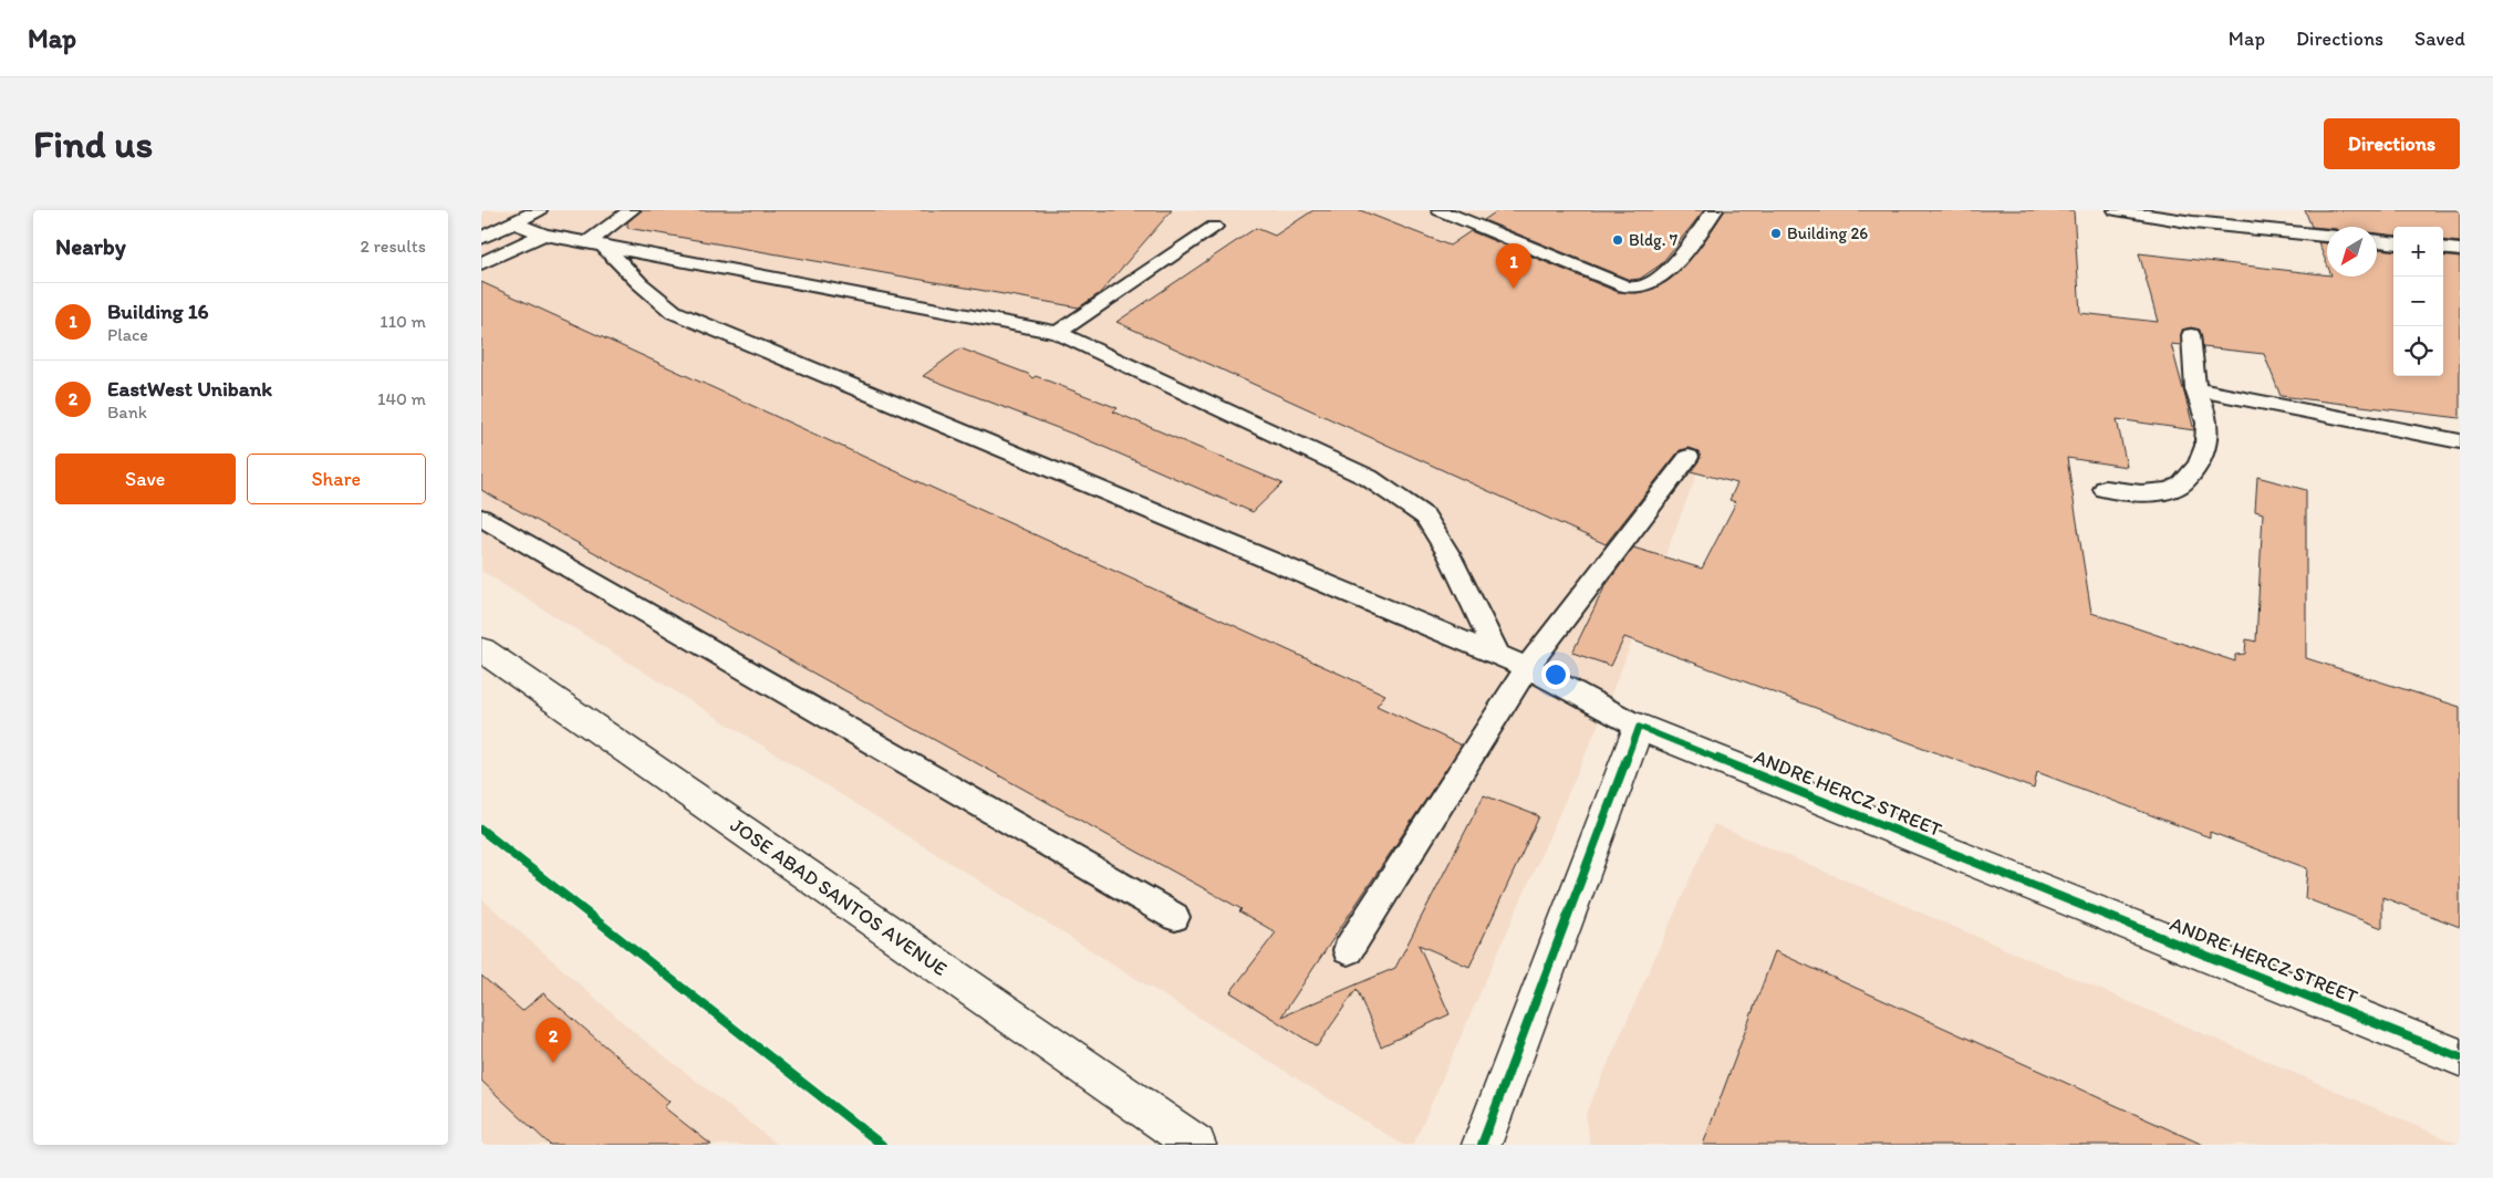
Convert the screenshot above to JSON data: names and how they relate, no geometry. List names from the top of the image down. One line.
{"streets":{"street":["ANDRE HERCZ STREET","JOSE ABAD SANTOS AVENUE"]},"places":["Building 26","Bldg. 7"],"north":"bottom left","page":{"header":"Map","nav":["Map","Directions","Saved"],"buttons":["Directions",["Save","Share"]],"title":"Find us","heading":["Nearby","2 results"],"map_buttons":["+","−"],"pins":["1","2"],"list":[{"mark":"1","name":"Building 16","note":"Place","value":"110 m"},{"mark":"2","name":"EastWest Unibank","note":"Bank","value":"140 m"}]}}
